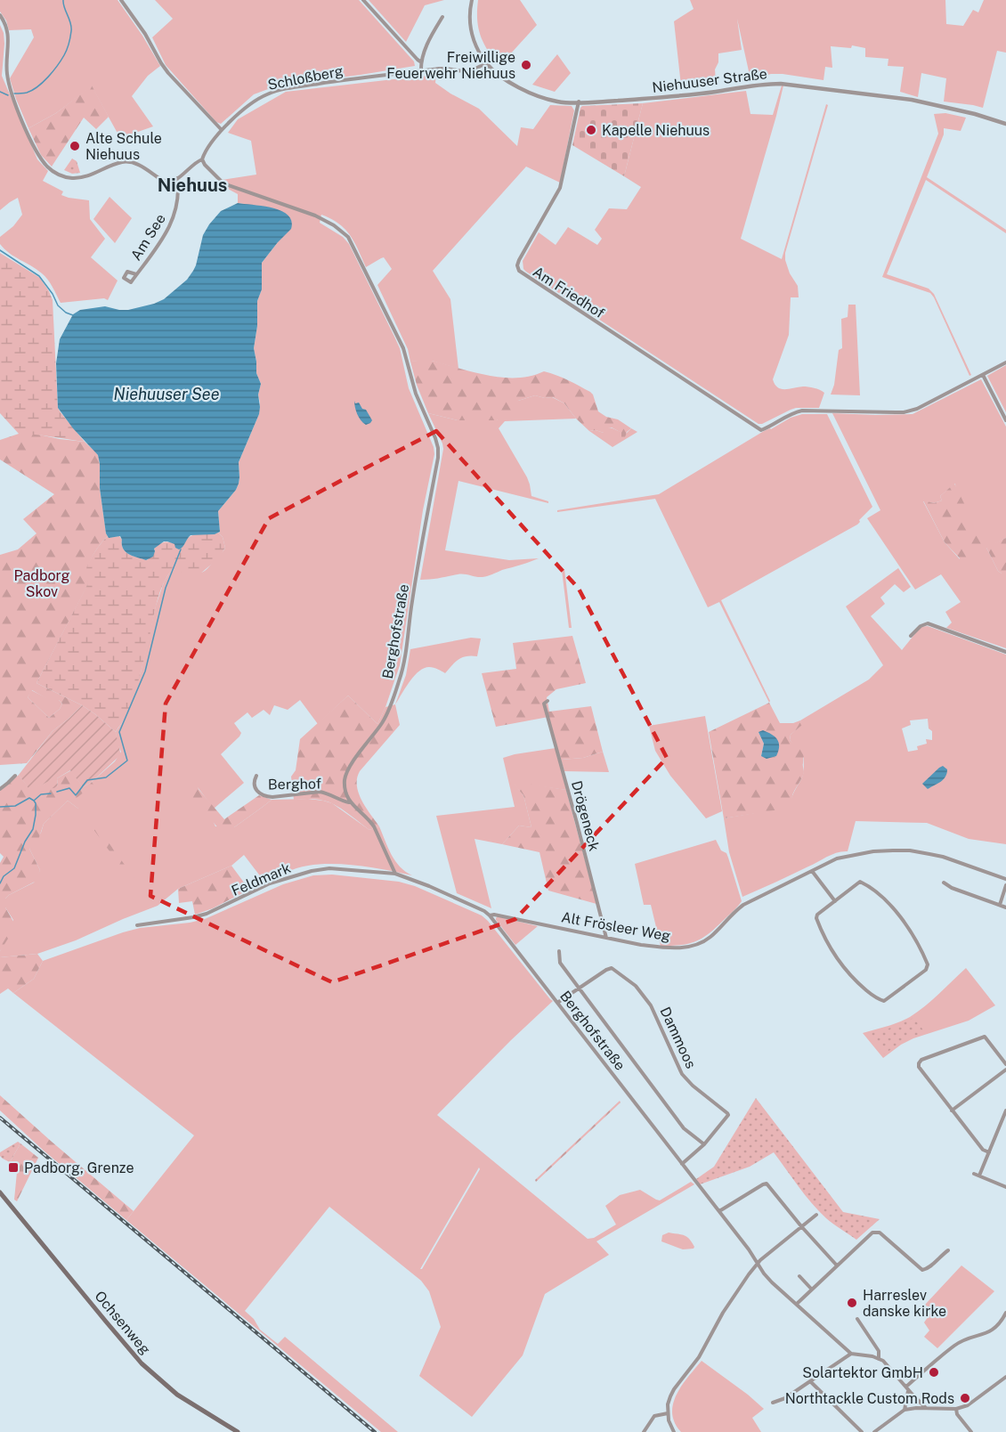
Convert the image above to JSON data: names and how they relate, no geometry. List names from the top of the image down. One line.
{"streets":{"main road":["Ochsenweg"],"street":["Schloßberg","Niehuuser Straße","Am See","Am Friedhof","Berghofstraße","Berghof","Drögeneck","Feldmark","Alt Frösleer Weg","Dammoos"]},"crossings":[["Schloßberg","Niehuuser Straße"],["Schloßberg","Am See"],["Schloßberg","Berghofstraße"],["Niehuuser Straße","Am Friedhof"],["Berghofstraße","Berghof"],["Berghofstraße","Feldmark"],["Berghofstraße","Alt Frösleer Weg"],["Berghofstraße","Dammoos"],["Drögeneck","Alt Frösleer Weg"]],"districts":["Niehuus"],"water":["Niehuuser See"],"parks":["Padborg Skov"],"places":{"other":["Freiwillige Feuerwehr Niehuus","Kapelle Niehuus","Alte Schule Niehuus","Harreslev danske kirke","Solartektor GmbH","Northtackle Custom Rods"],"transit":["Padborg, Grenze"]}}
